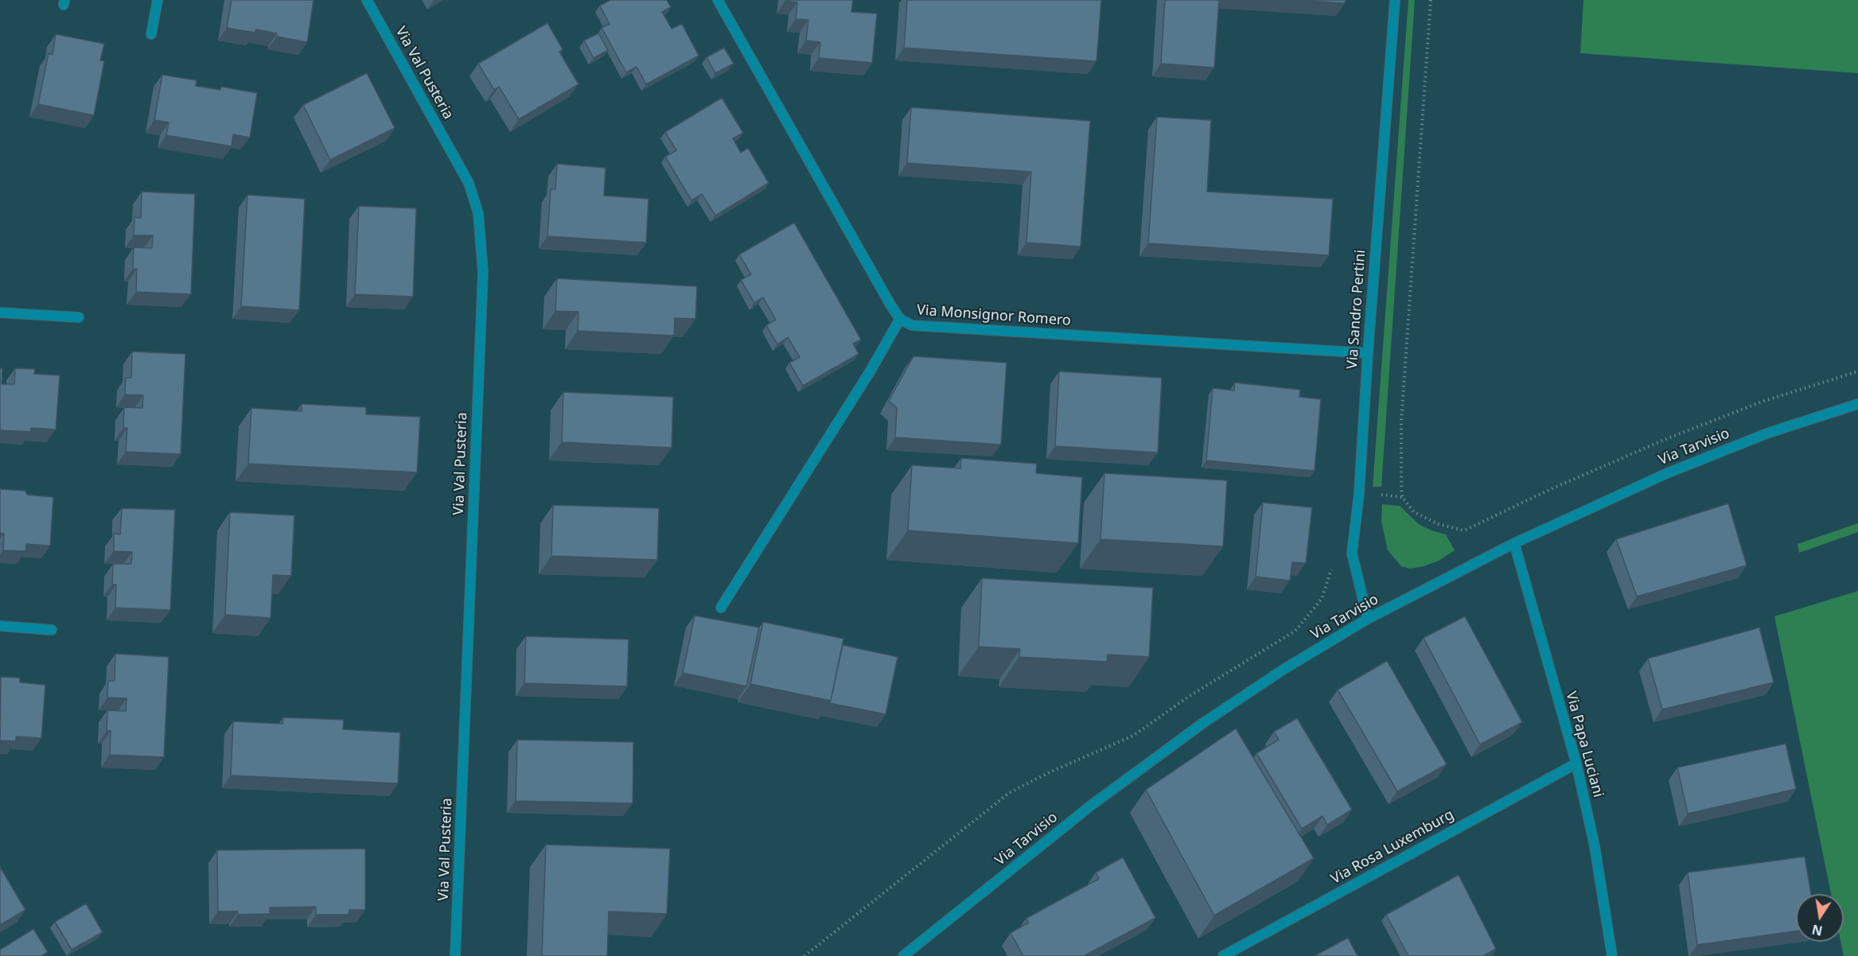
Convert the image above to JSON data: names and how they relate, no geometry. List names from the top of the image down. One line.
{"streets":{"street":["Via Val Pusteria","Via Sandro Pertini","Via Monsignor Romero","Via Tarvisio","Via Papa Luciani","Via Rosa Luxemburg"]},"crossings":[["Via Sandro Pertini","Via Monsignor Romero"],["Via Sandro Pertini","Via Tarvisio"],["Via Tarvisio","Via Papa Luciani"],["Via Papa Luciani","Via Rosa Luxemburg"]],"north":"bottom"}
